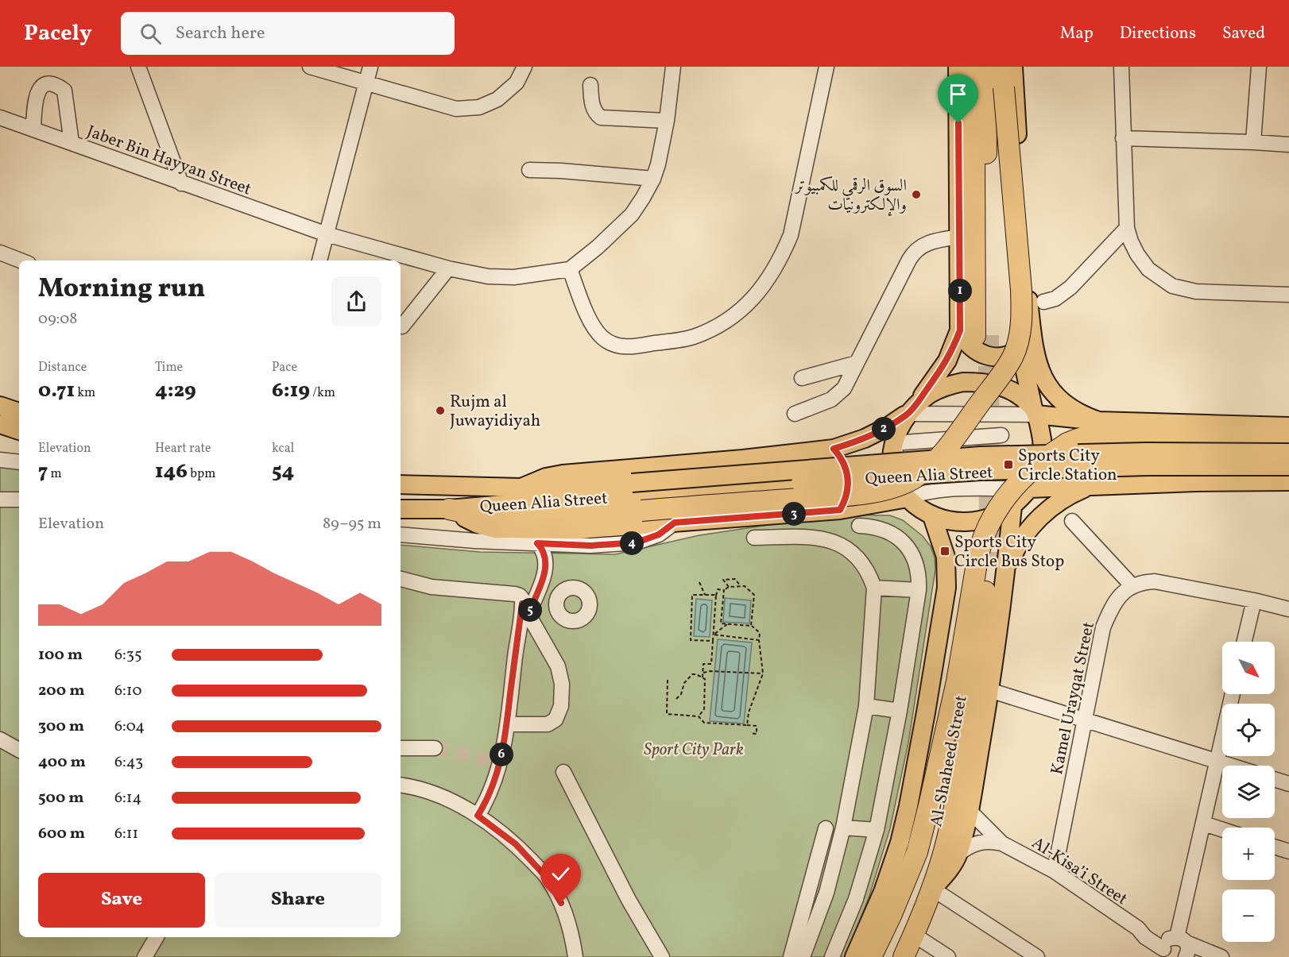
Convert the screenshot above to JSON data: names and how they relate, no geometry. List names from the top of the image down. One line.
{"streets":{"highway":["Al-Shaheed Street"],"main road":["Queen Alia Street"],"street":["Jaber Bin Hayyan Street","Kamel Urayqat Street","Al-Kisa’i Street"]},"crossings":[["Kamel Urayqat Street","Al-Kisa’i Street"]],"parks":["Sport City Park"],"places":{"other":["السوق الرقمي للكمبيوتر والإلكترونيات","Rujm al Juwayidiyah"],"transit":["Sports City Circle Station","Sports City Circle Bus Stop"]},"north":"bottom right","page":{"header":"Pacely","search":"Search here","nav":["Map","Directions","Saved"],"heading":["Morning run","09:08"],"pins":["1","2","3","4","5","6"],"stats":[["Distance","0.71 km"],["Time","4:29"],["Pace","6:19 /km"],["Elevation","7 m"],["Heart rate","146 bpm"],["kcal","54"]],"chart":["Elevation","89–95 m"],"list":[{"name":"100 m","note":"6:35"},{"name":"200 m","note":"6:10"},{"name":"300 m","note":"6:04"},{"name":"400 m","note":"6:43"},{"name":"500 m","note":"6:14"},{"name":"600 m","note":"6:11"}],"map_buttons":["+","−"],"buttons":["Save","Share"]}}
